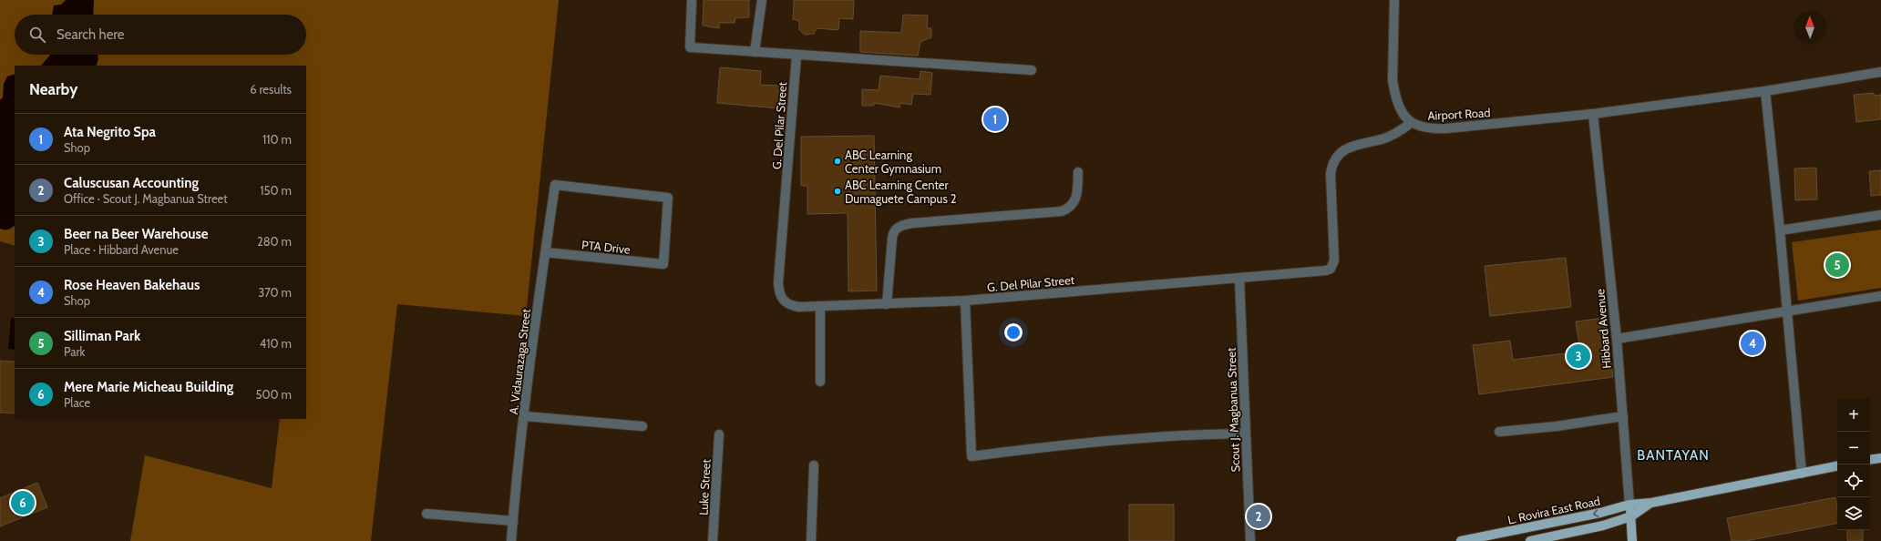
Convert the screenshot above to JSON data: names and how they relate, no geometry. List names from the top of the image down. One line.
{"streets":{"main road":["Hibbard Avenue","L. Rovira East Road"],"street":["Airport Road","G. Del Pilar Street","PTA Drive","A. Vidaurazaga Street","Scout J. Magbanua Street","Luke Street"]},"crossings":[["Airport Road","G. Del Pilar Street"],["Airport Road","Hibbard Avenue"],["G. Del Pilar Street","Scout J. Magbanua Street"],["PTA Drive","A. Vidaurazaga Street"],["Hibbard Avenue","L. Rovira East Road"]],"districts":["BANTAYAN"],"places":["ABC Learning Center Gymnasium","ABC Learning Center Dumaguete Campus 2"],"north":"top","page":{"search":"Search here","heading":["Nearby","6 results"],"pins":["1","5","4","3","6","2"],"list":[{"mark":"1","name":"Ata Negrito Spa","note":"Shop","value":"110 m"},{"mark":"2","name":"Caluscusan Accounting","note":"Office · Scout J. Magbanua Street","value":"150 m"},{"mark":"3","name":"Beer na Beer Warehouse","note":"Place · Hibbard Avenue","value":"280 m"},{"mark":"4","name":"Rose Heaven Bakehaus","note":"Shop","value":"370 m"},{"mark":"5","name":"Silliman Park","note":"Park","value":"410 m"},{"mark":"6","name":"Mere Marie Micheau Building","note":"Place","value":"500 m"}],"map_buttons":["+","−"]}}
